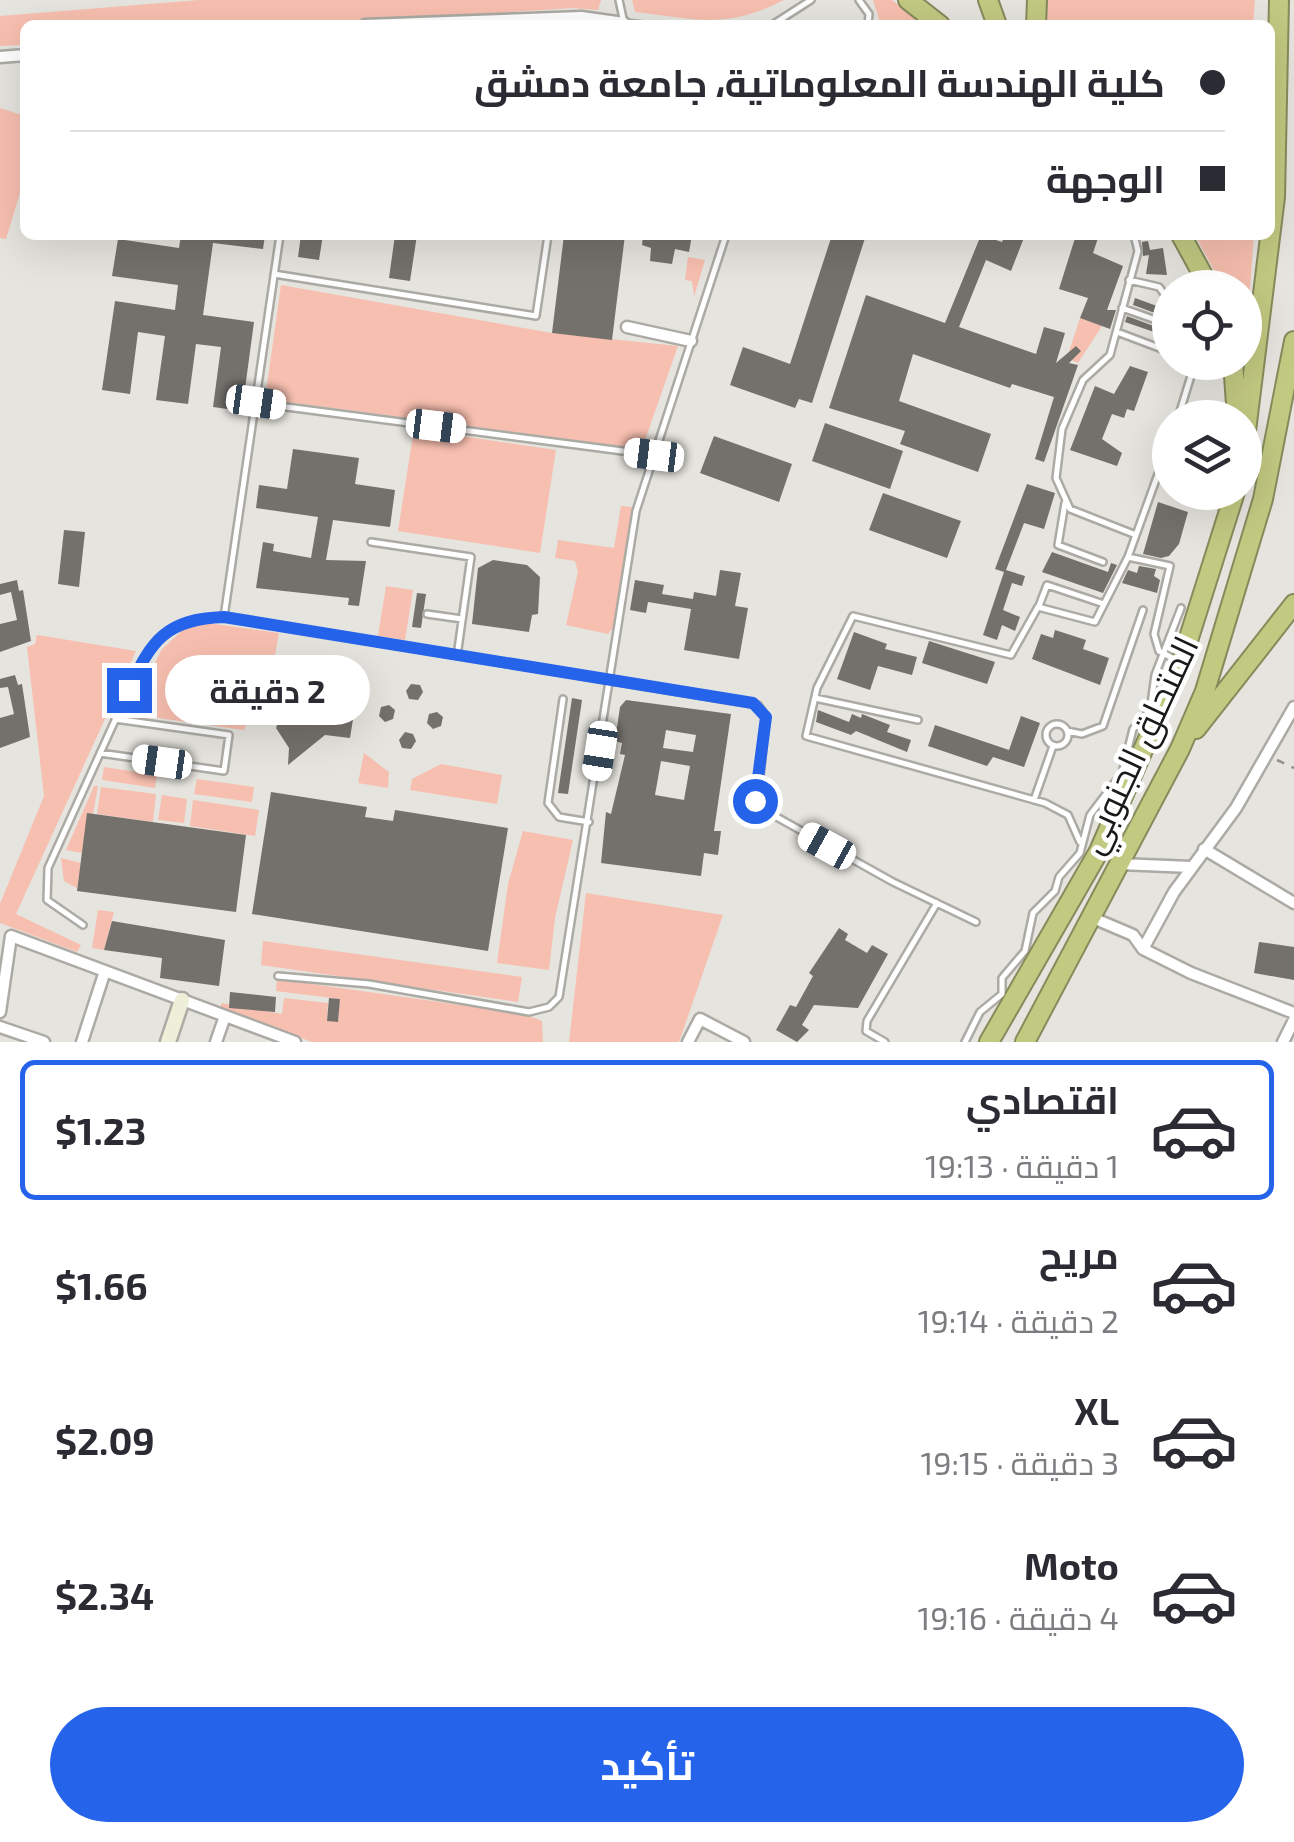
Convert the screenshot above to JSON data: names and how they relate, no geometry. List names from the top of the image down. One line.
{"streets":{"highway":["المتحلق الجنوبي"]},"page":{"banner":["كلية الهندسة المعلوماتية، جامعة دمشق","الوجهة"],"bubble":"2 دقيقة","list":[{"name":"اقتصادي","note":"1 دقيقة · 19:13","value":"$1.23"},{"name":"مريح","note":"2 دقيقة · 19:14","value":"$1.66"},{"name":"XL","note":"3 دقيقة · 19:15","value":"$2.09"},{"name":"Moto","note":"4 دقيقة · 19:16","value":"$2.34"}],"buttons":"تأكيد"}}
